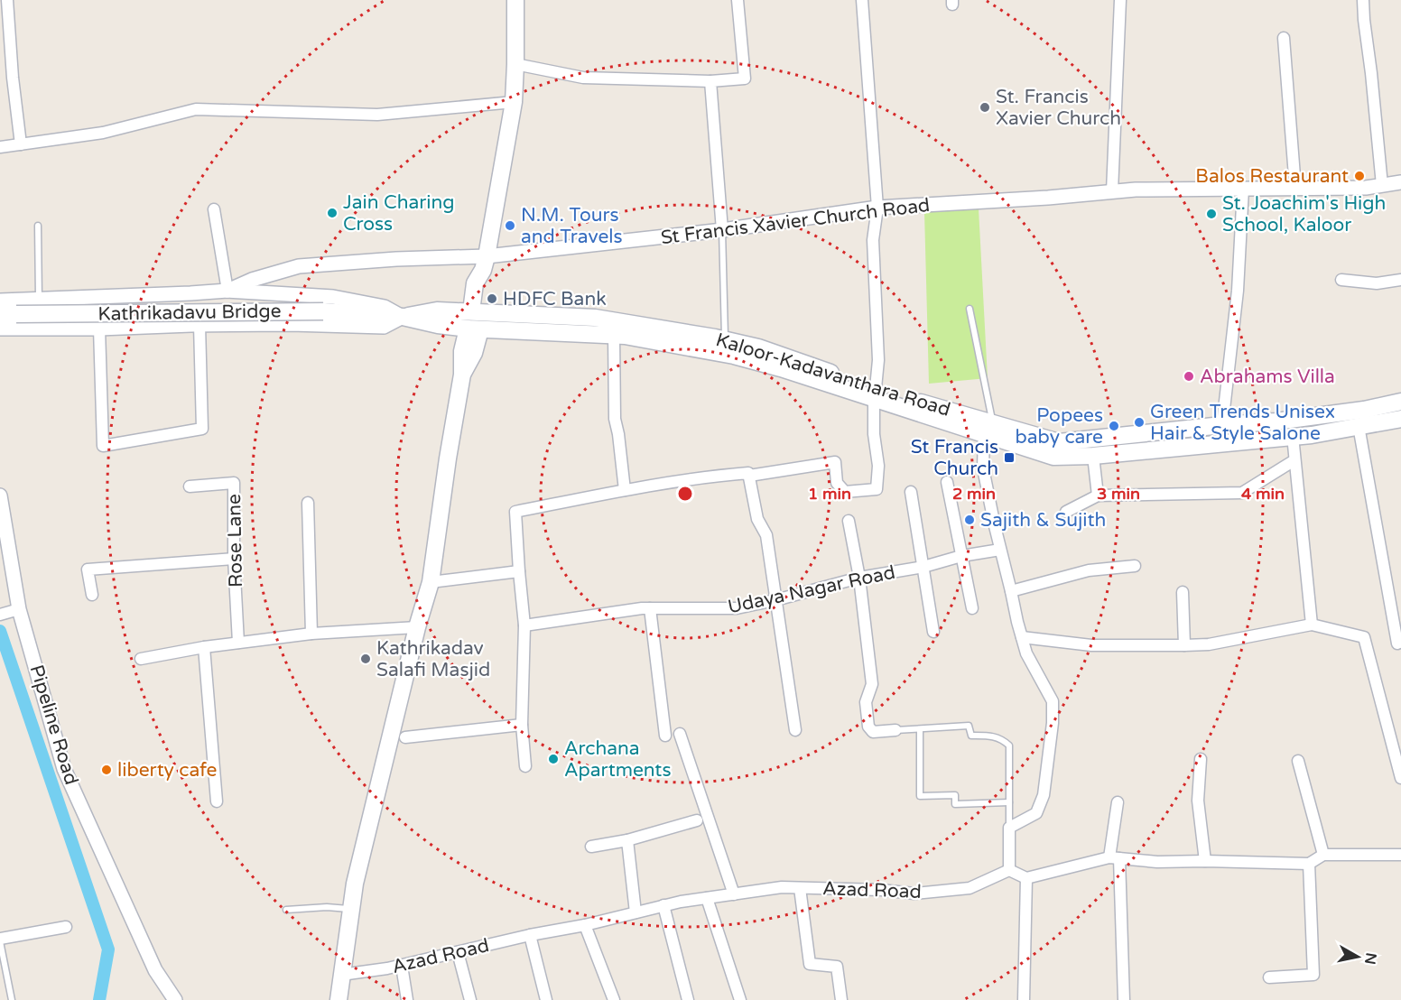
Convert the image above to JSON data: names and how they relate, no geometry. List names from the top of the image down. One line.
{"streets":{"main road":["Kathrikadavu Bridge","Kaloor-Kadavanthara Road"],"street":["St Francis Xavier Church Road","Rose Lane","Udaya Nagar Road","Pipeline Road","Azad Road"]},"crossings":[["Kathrikadavu Bridge","Kaloor-Kadavanthara Road"]],"places":{"other":["St. Francis Xavier Church","Balos Restaurant","Jain Charing Cross","St. Joachim's High School, Kaloor","N.M. Tours and Travels","HDFC Bank","Abrahams Villa","Green Trends Unisex Hair & Style Salone","Popees baby care","Sajith & Sujith","Kathrikadav Salafi Masjid","Archana Apartments","liberty cafe"],"transit":["St Francis Church"]},"north":"right","rings":["1 min","2 min","3 min","4 min"]}
